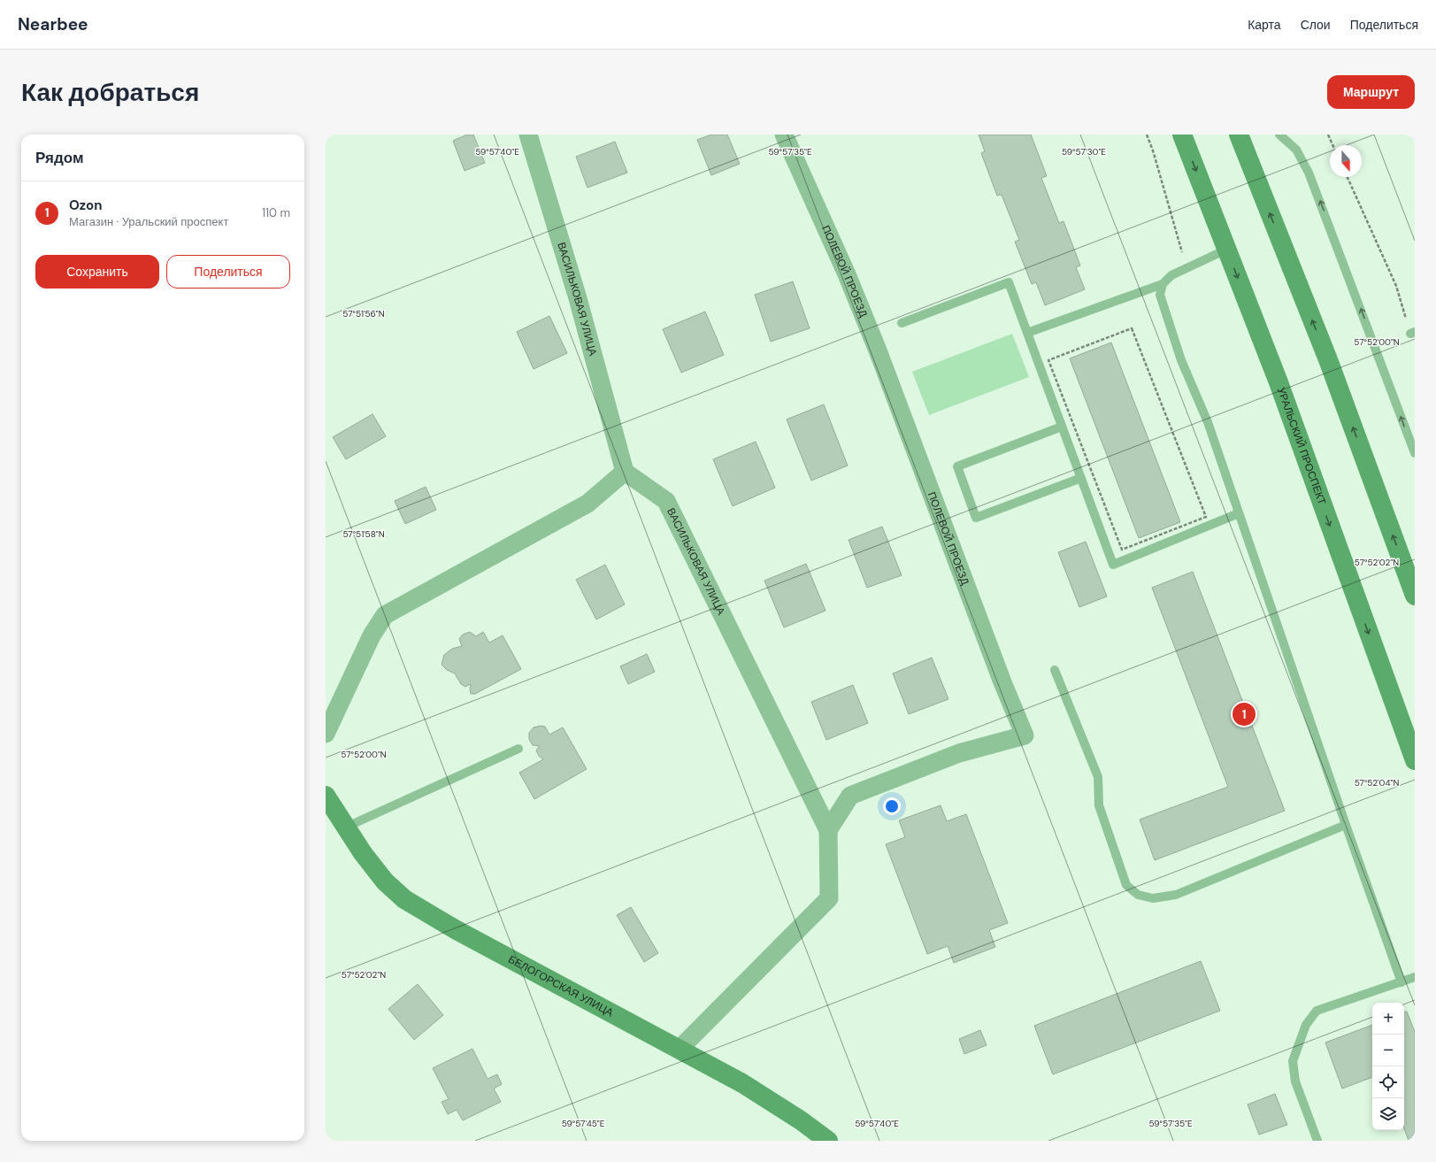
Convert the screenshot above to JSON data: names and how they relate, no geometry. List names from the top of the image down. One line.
{"streets":{"main road":["УРАЛЬСКИЙ ПРОСПЕКТ","БЕЛОГОРСКАЯ УЛИЦА"],"street":["ПОЛЕВОЙ ПРОЕЗД","ВАСИЛЬКОВАЯ УЛИЦА"]},"crossings":[["ПОЛЕВОЙ ПРОЕЗД","ВАСИЛЬКОВАЯ УЛИЦА"]],"north":"bottom","page":{"header":"Nearbee","nav":["Карта","Слои","Поделиться"],"buttons":["Маршрут",["Сохранить","Поделиться"]],"title":"Как добраться","heading":"Рядом","list":[{"mark":"1","name":"Ozon","note":"Магазин · Уральский проспект","value":"110 m"}],"pins":"1","map_buttons":["+","−"]},"coordinates":["59°57'30\"E","59°57'40\"E","59°57'35\"E","57°51'56\"N","57°52'00\"N","57°51'58\"N","57°52'02\"N","57°52'04\"N","59°57'45\"E"]}
